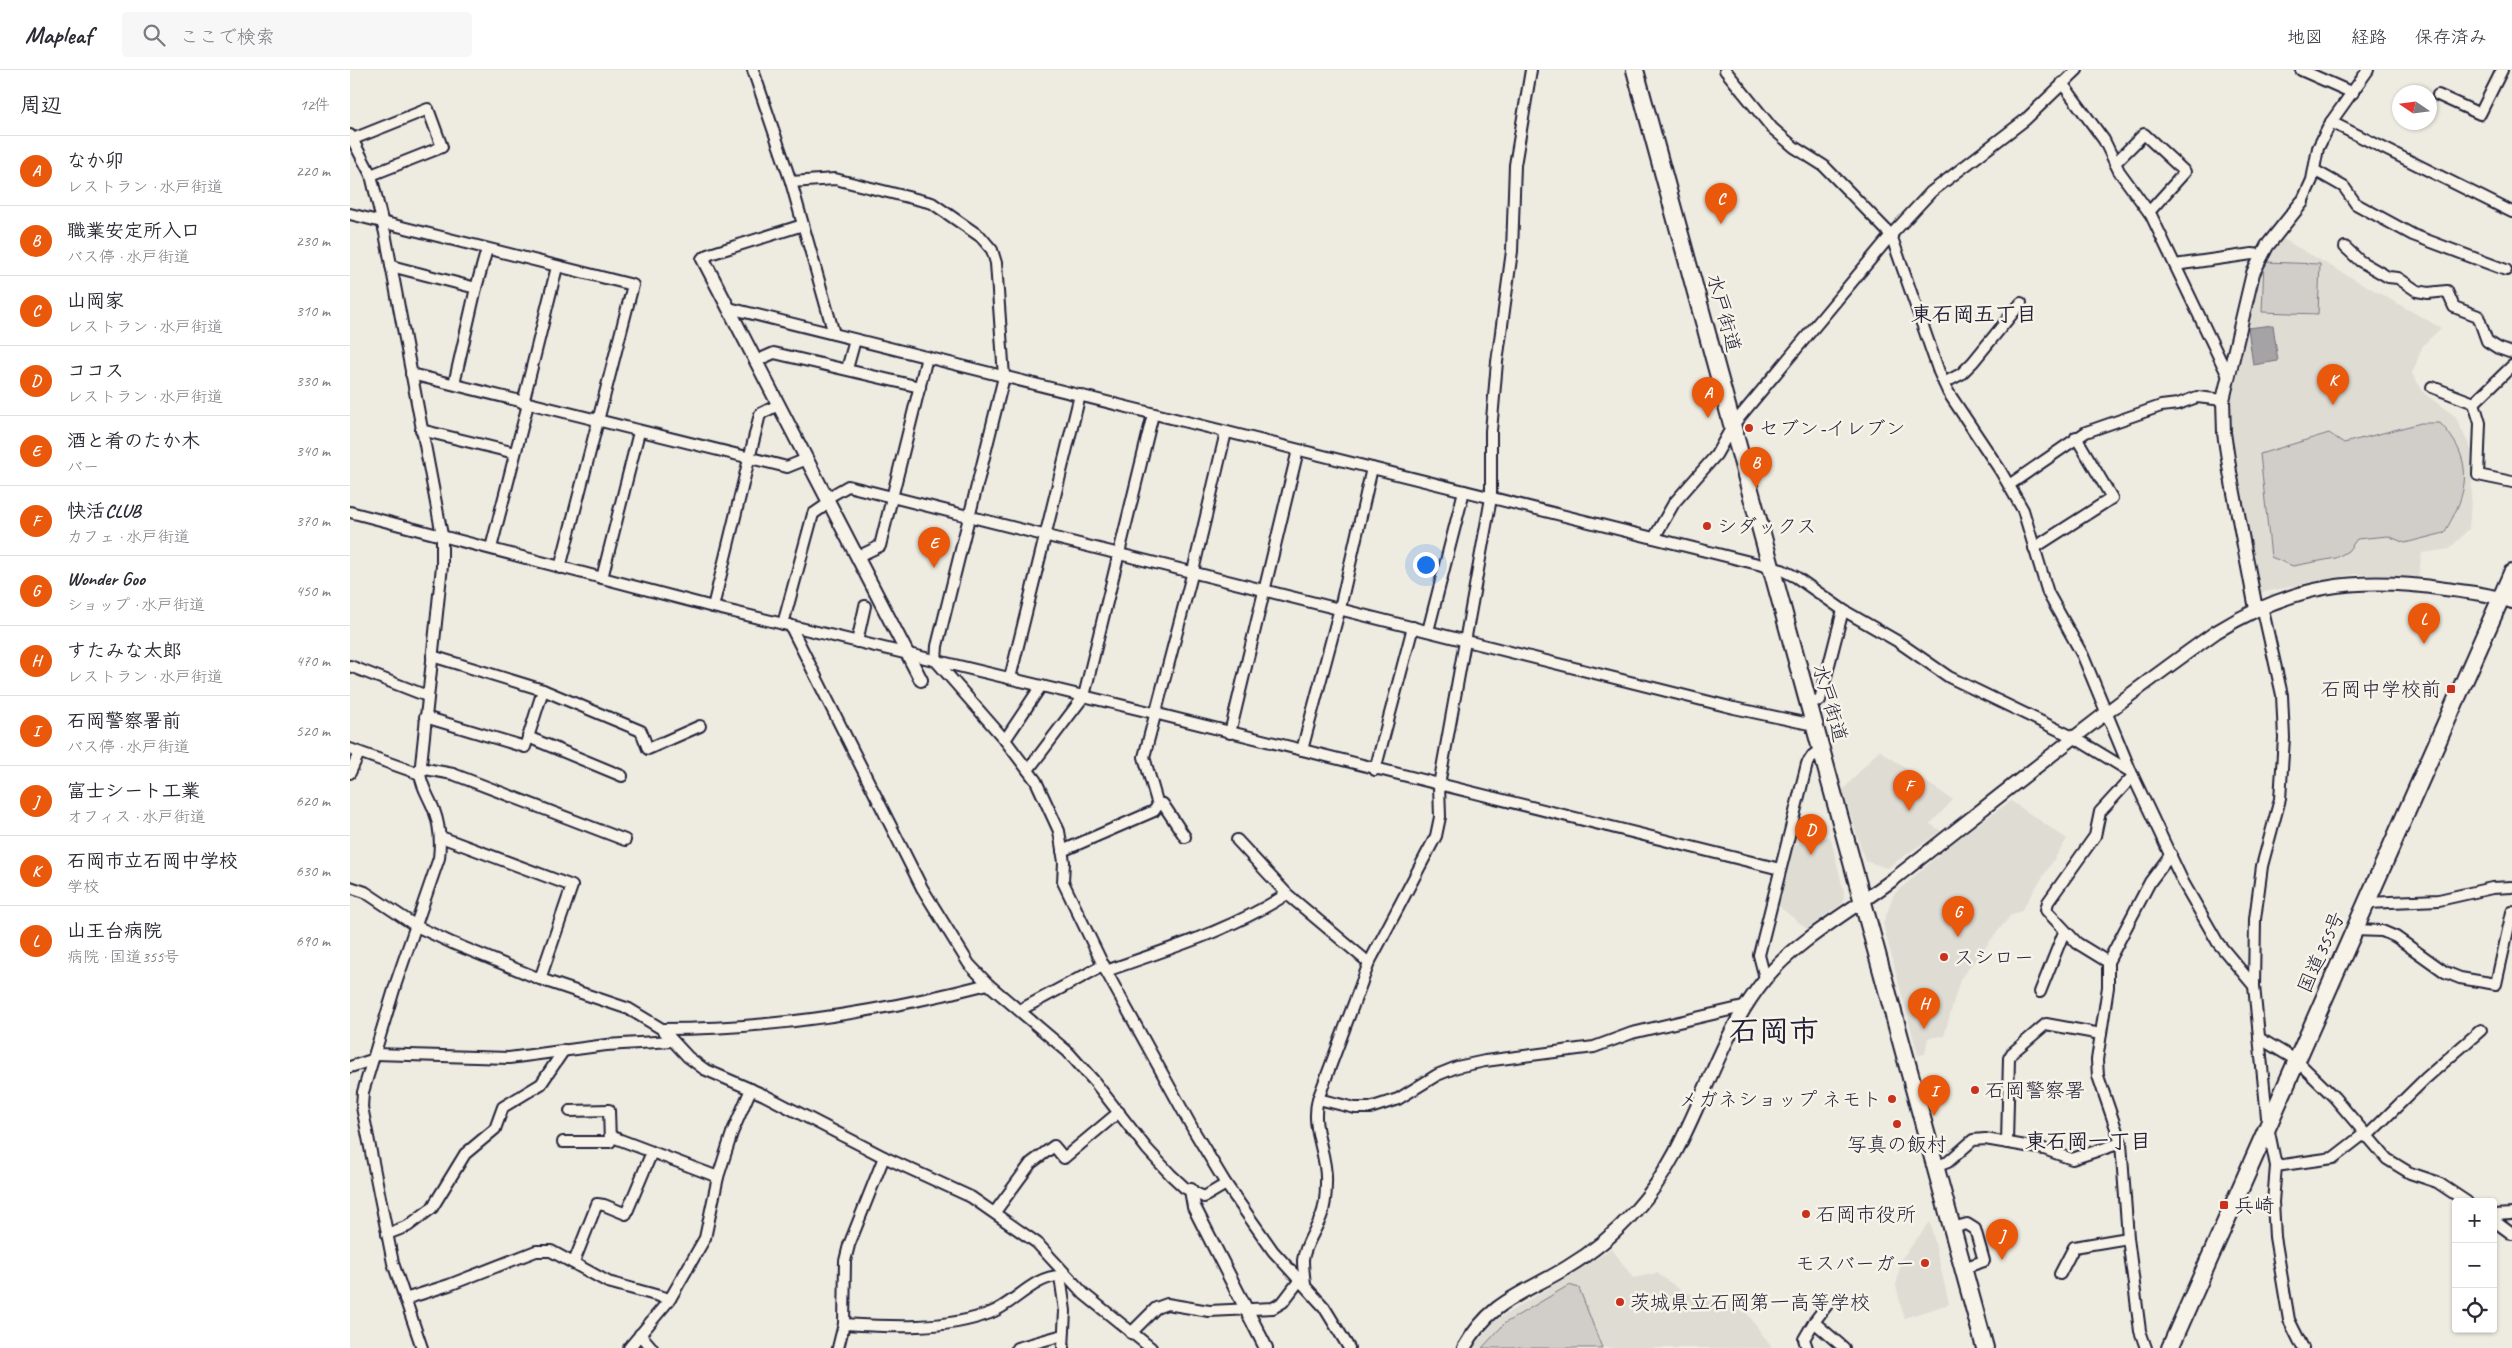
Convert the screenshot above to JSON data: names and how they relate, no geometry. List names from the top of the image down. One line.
{"streets":{"highway":["水戸街道","国道355号"]},"districts":["東石岡五丁目","石岡市","東石岡一丁目"],"places":{"other":["セブン-イレブン","シダックス","スシロー","石岡警察署","メガネショップ ネモト","写真の飯村","石岡市役所","モスバーガー","茨城県立石岡第一高等学校"],"transit":["石岡中学校前","兵崎"]},"north":"left","page":{"header":"Mapleaf","search":"ここで検索","nav":["地図","経路","保存済み"],"heading":["周辺","12件"],"list":[{"mark":"A","name":"なか卯","note":"レストラン · 水戸街道","value":"220 m"},{"mark":"B","name":"職業安定所入口","note":"バス停 · 水戸街道","value":"230 m"},{"mark":"C","name":"山岡家","note":"レストラン · 水戸街道","value":"310 m"},{"mark":"D","name":"ココス","note":"レストラン · 水戸街道","value":"330 m"},{"mark":"E","name":"酒と肴のたか木","note":"バー","value":"340 m"},{"mark":"F","name":"快活CLUB","note":"カフェ · 水戸街道","value":"370 m"},{"mark":"G","name":"Wonder Goo","note":"ショップ · 水戸街道","value":"450 m"},{"mark":"H","name":"すたみな太郎","note":"レストラン · 水戸街道","value":"470 m"},{"mark":"I","name":"石岡警察署前","note":"バス停 · 水戸街道","value":"520 m"},{"mark":"J","name":"富士シート工業","note":"オフィス · 水戸街道","value":"620 m"},{"mark":"K","name":"石岡市立石岡中学校","note":"学校","value":"630 m"},{"mark":"L","name":"山王台病院","note":"病院 · 国道355号","value":"690 m"}],"pins":["C","K","A","B","E","L","F","D","G","H","I","J"],"map_buttons":["+","−"]}}
